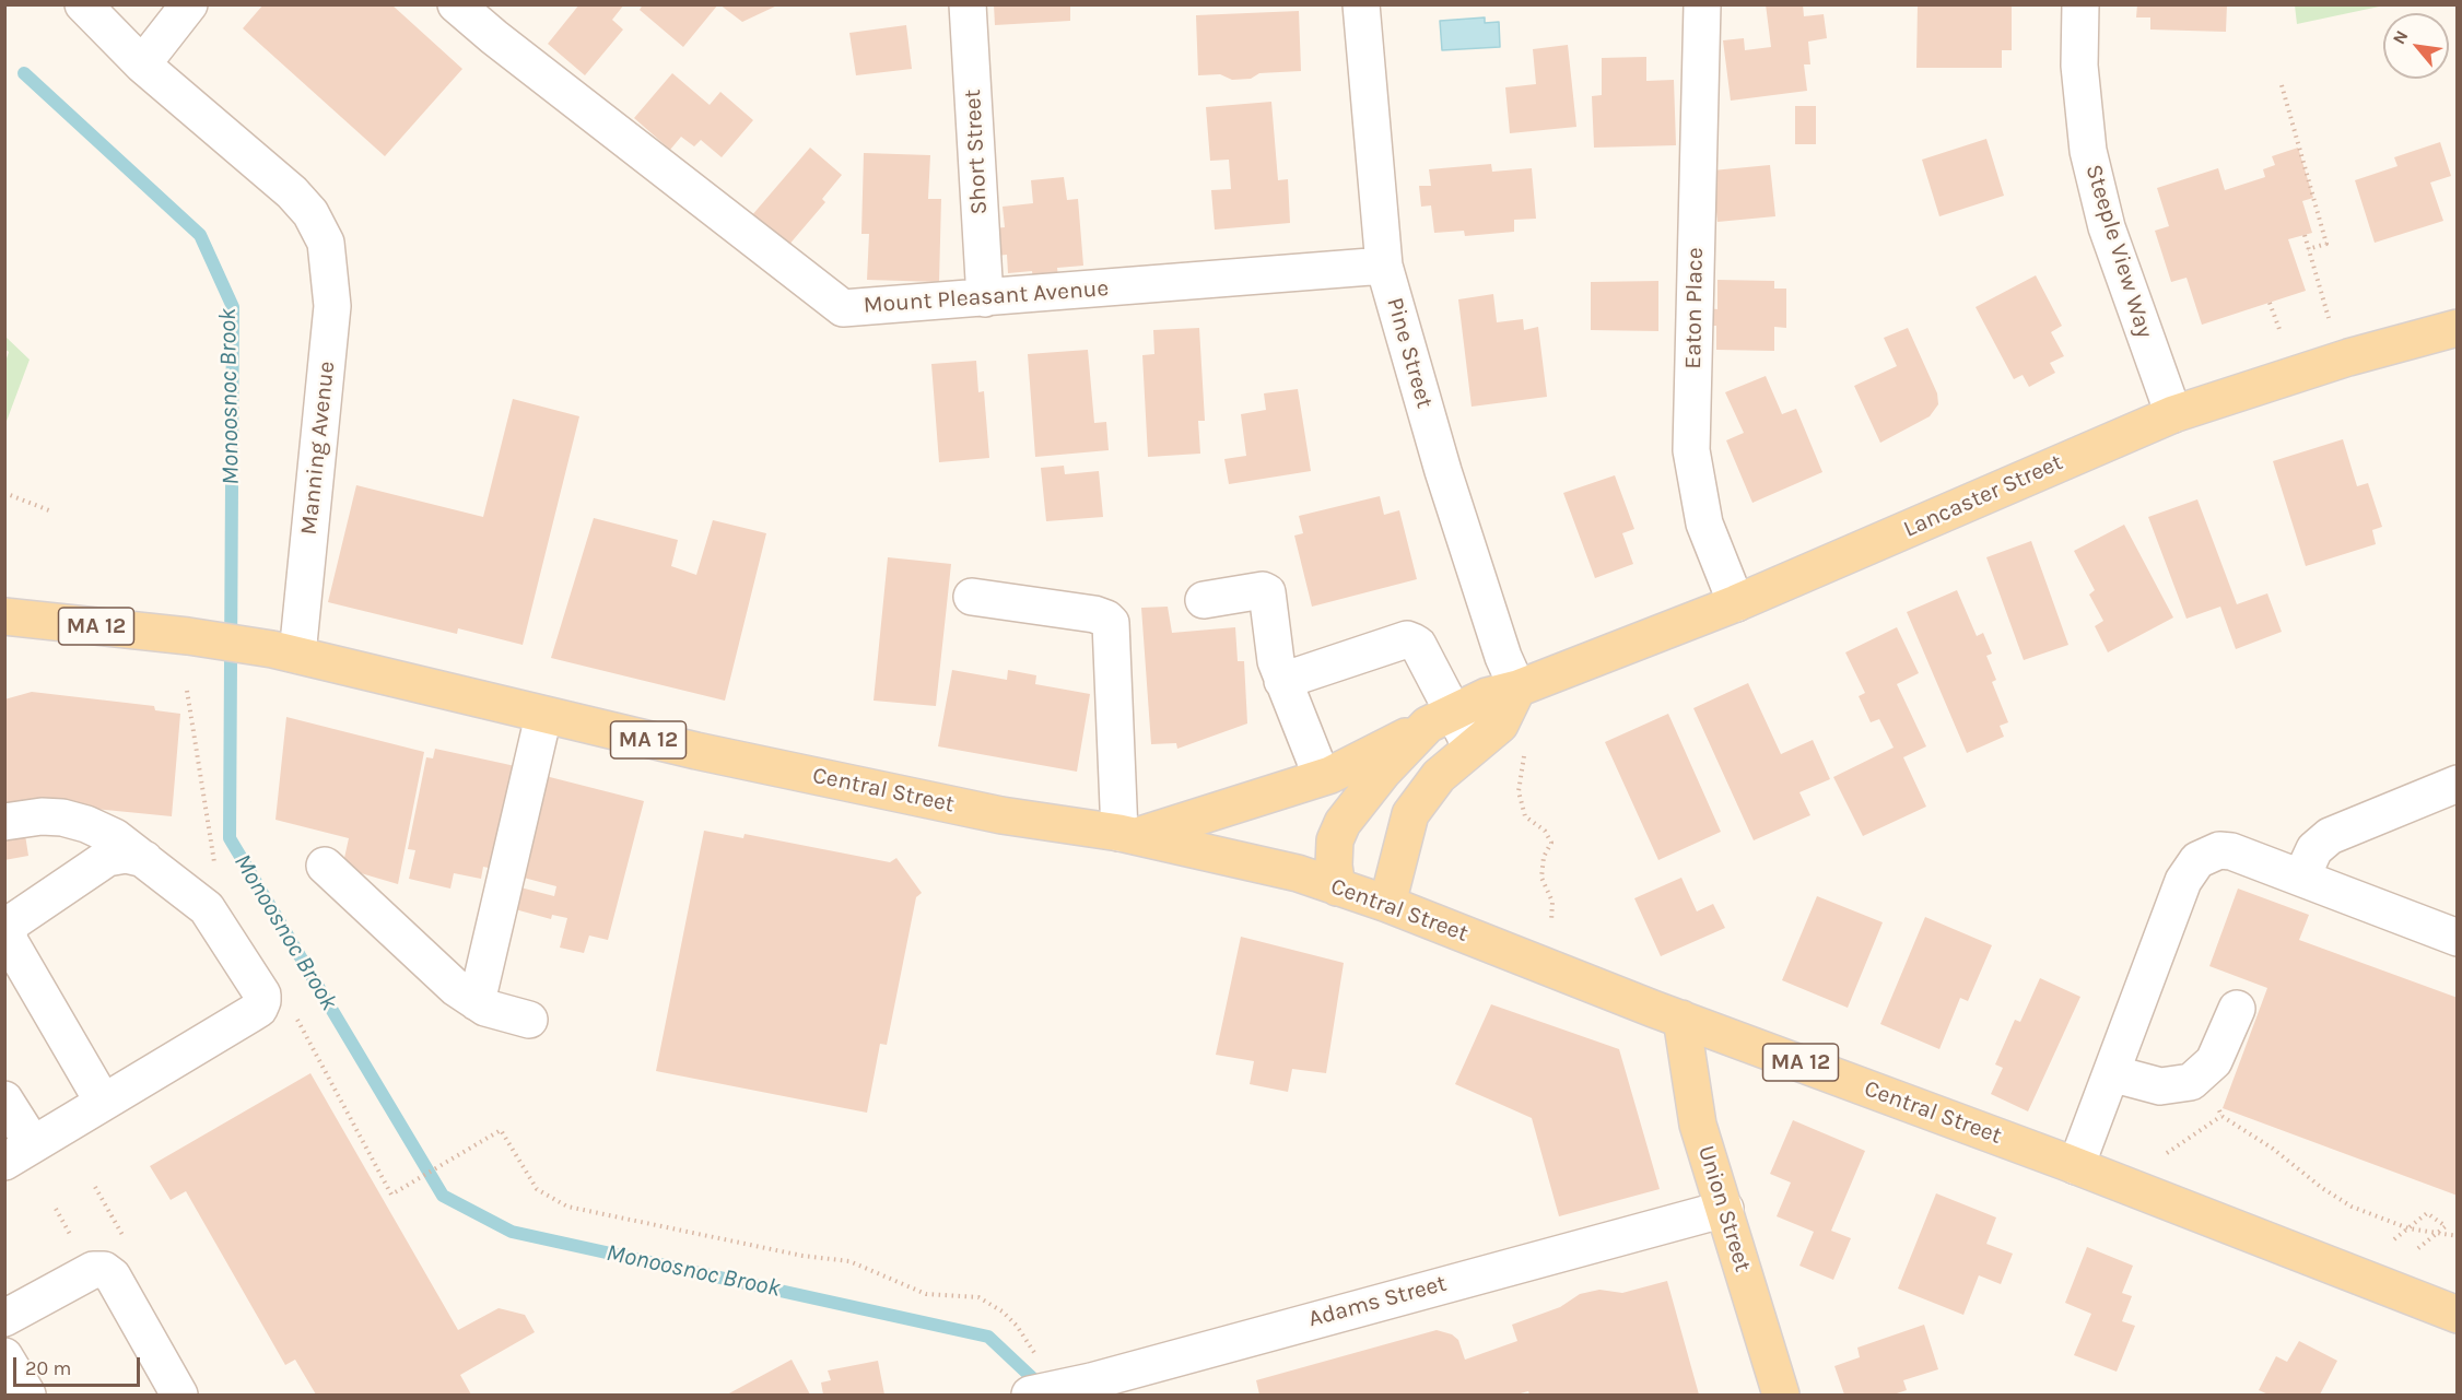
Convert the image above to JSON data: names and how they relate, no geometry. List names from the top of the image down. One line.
{"streets":{"main road":["Lancaster Street","MA 12","Central Street","Union Street"],"street":["Short Street","Steeple View Way","Mount Pleasant Avenue","Eaton Place","Pine Street","Manning Avenue","Adams Street"]},"crossings":[["Short Street","Mount Pleasant Avenue"],["Steeple View Way","Lancaster Street"],["Mount Pleasant Avenue","Pine Street"],["Eaton Place","Lancaster Street"],["Pine Street","Lancaster Street"],["Manning Avenue","MA 12"],["Manning Avenue","Central Street"],["Lancaster Street","Central Street"],["MA 12","Central Street"],["Central Street","Union Street"],["Union Street","Adams Street"]],"water":["Monoosnoc Brook"],"scale_bar":"20 m","north":"top left"}
